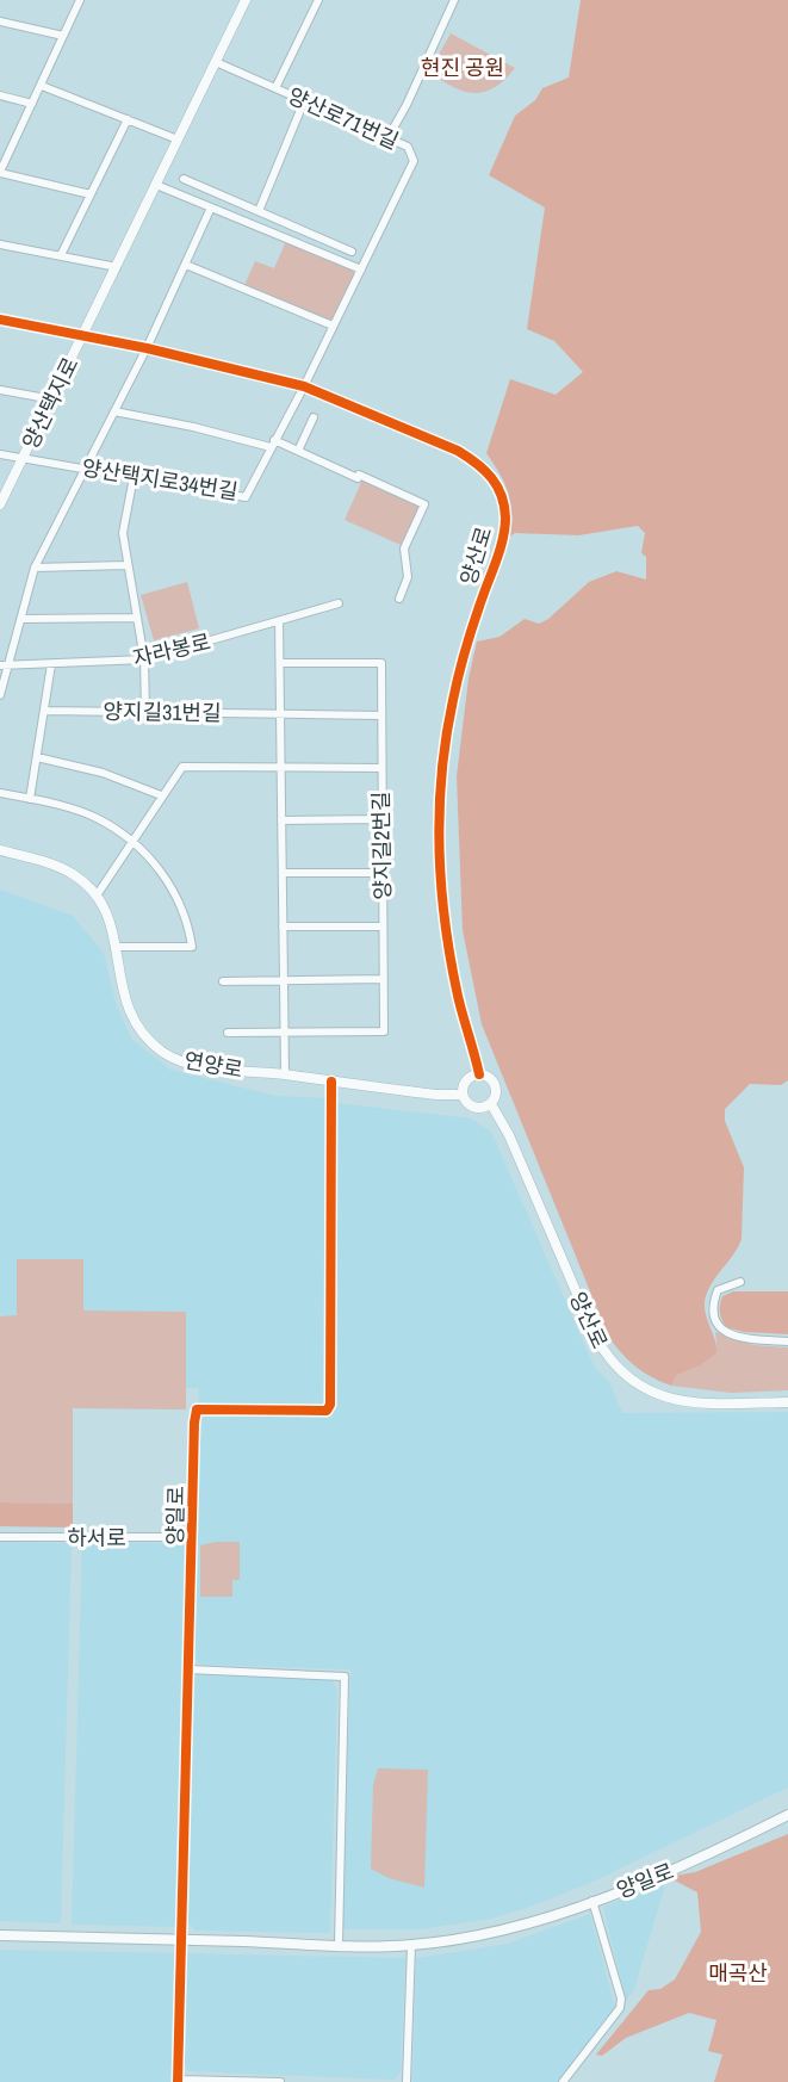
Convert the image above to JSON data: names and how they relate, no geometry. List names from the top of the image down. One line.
{"streets":{"main road":["양일로"],"street":["양산로71번길","양산택지로","양산택지로34번길","양산로","자라봉로","양지길31번길","양지길2번길","연양로","하서로"]},"crossings":[["양산로71번길","양산택지로"],["양산로71번길","양산택지로34번길"],["양산로71번길","양산로"],["양산택지로","양산택지로34번길"],["양산택지로","양산로"],["양산택지로34번길","양산로"],["양산로","연양로"],["양지길31번길","양지길2번길"],["연양로","양일로"],["양일로","하서로"]],"parks":["현진 공원","매곡산"]}
